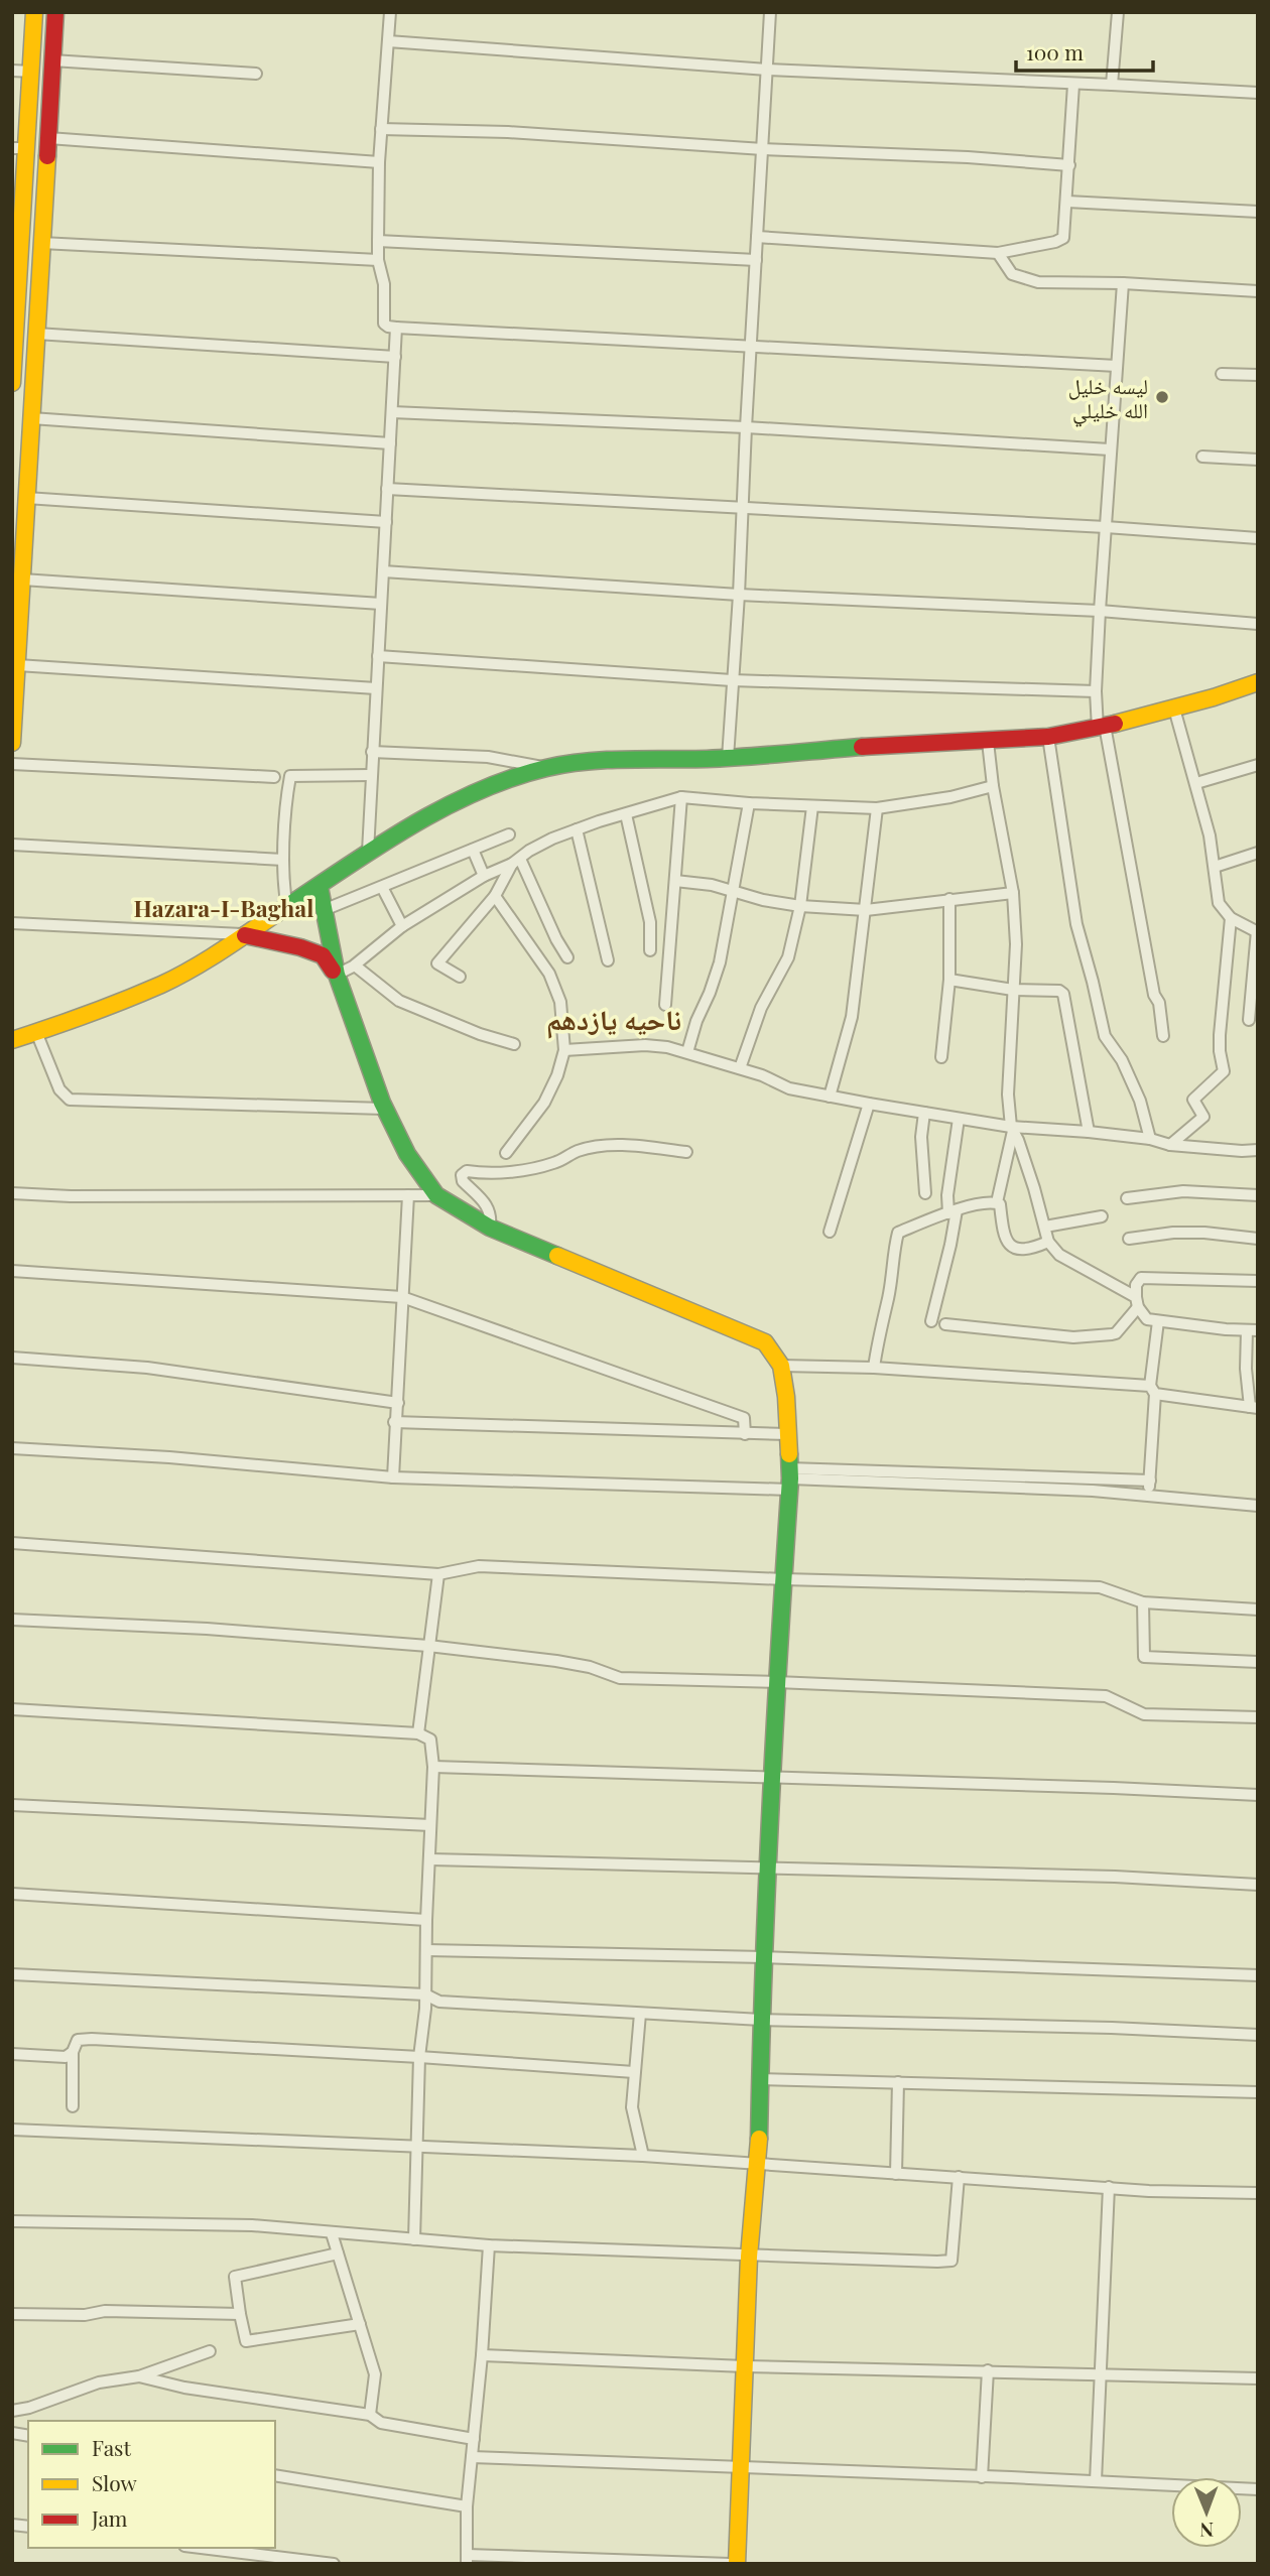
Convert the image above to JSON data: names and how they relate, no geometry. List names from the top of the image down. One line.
{"districts":["Hazara-I-Baghal","ناحیه یازدهم"],"places":["ليسه خليل الله خليلي"],"legend":["Fast","Slow","Jam"],"scale_bar":"100 m","north":"bottom"}
